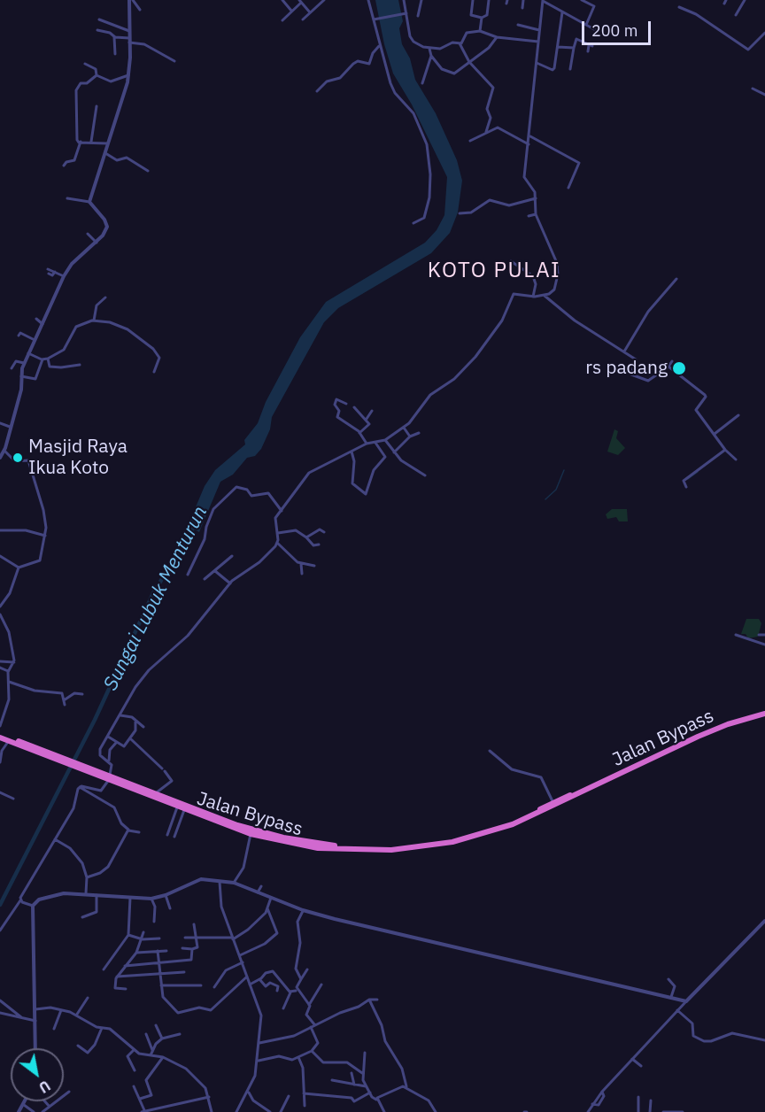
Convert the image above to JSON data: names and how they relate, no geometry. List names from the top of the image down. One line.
{"streets":{"highway":["Jalan Bypass"]},"districts":["KOTO PULAI"],"water":["Sungai Lubuk Menturun"],"places":["rs padang","Masjid Raya Ikua Koto"],"scale_bar":"200 m","north":"bottom right"}
